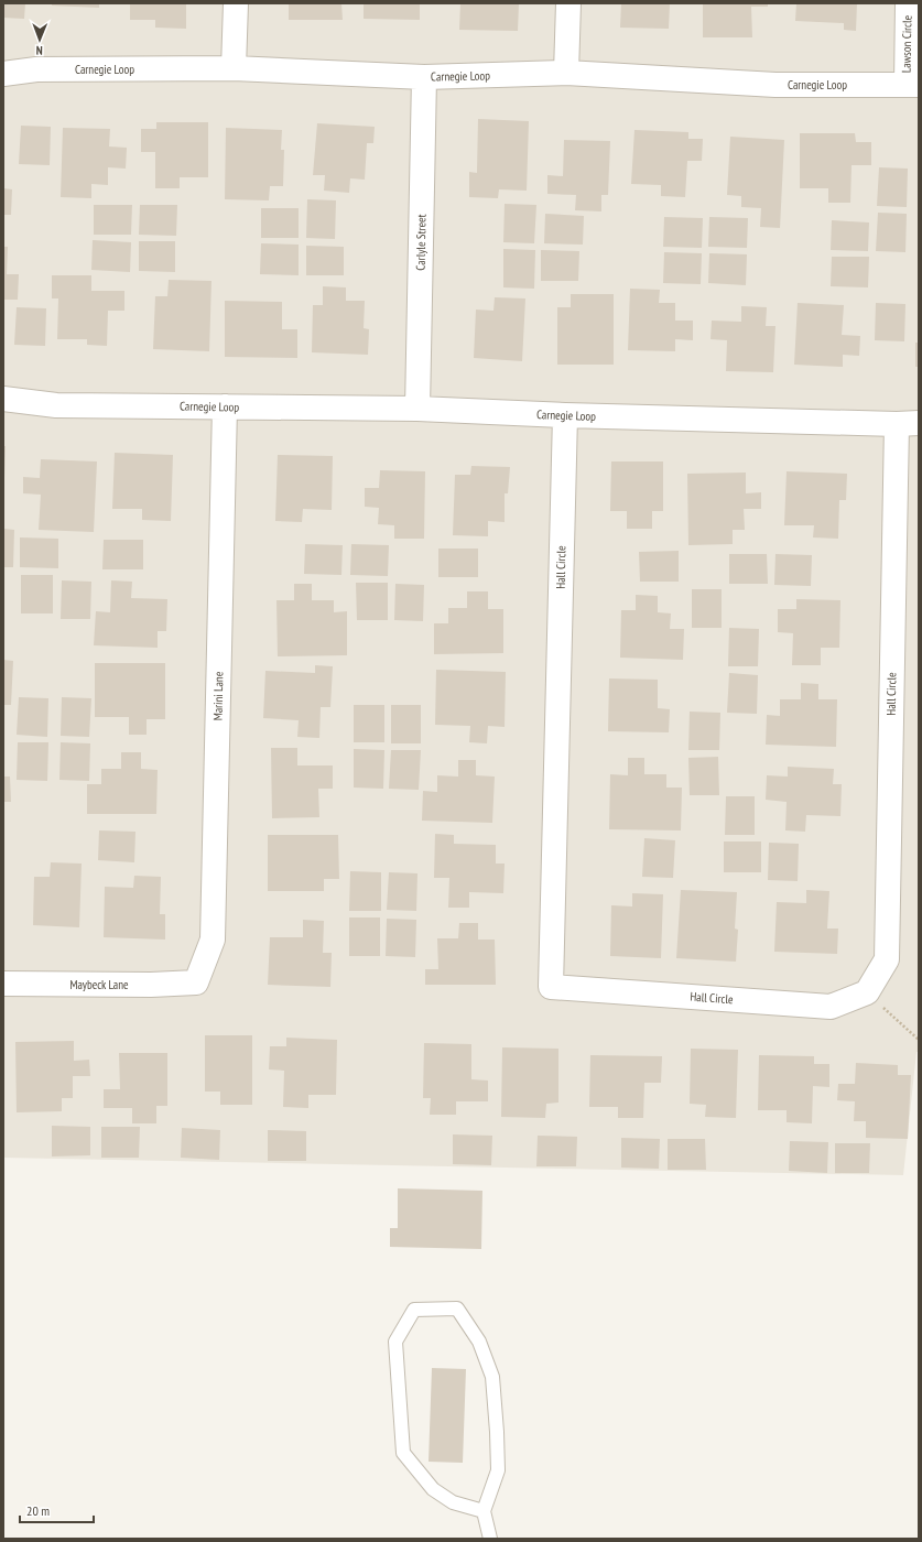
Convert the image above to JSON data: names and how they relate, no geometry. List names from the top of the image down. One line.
{"streets":{"street":["Lawson Circle","Carnegie Loop","Carlyle Street","Hall Circle","Marini Lane","Maybeck Lane"]},"crossings":[["Lawson Circle","Carnegie Loop"],["Carnegie Loop","Carlyle Street"],["Carnegie Loop","Hall Circle"],["Carnegie Loop","Marini Lane"],["Marini Lane","Maybeck Lane"]],"scale_bar":"20 m","north":"bottom"}
